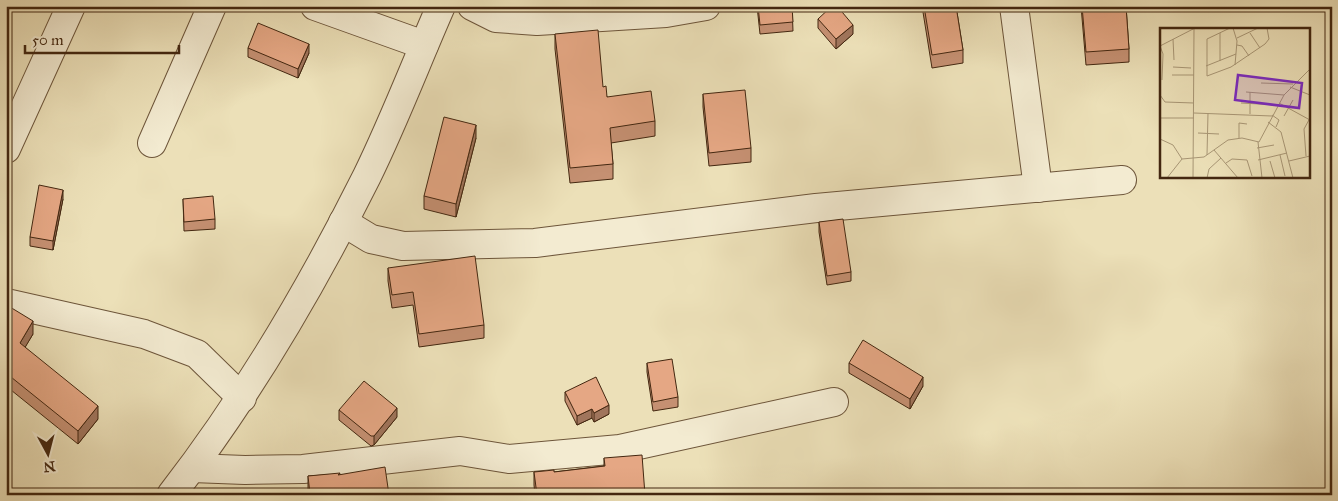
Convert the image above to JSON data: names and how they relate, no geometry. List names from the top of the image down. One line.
{"scale_bar":"50 m","north":"bottom"}
